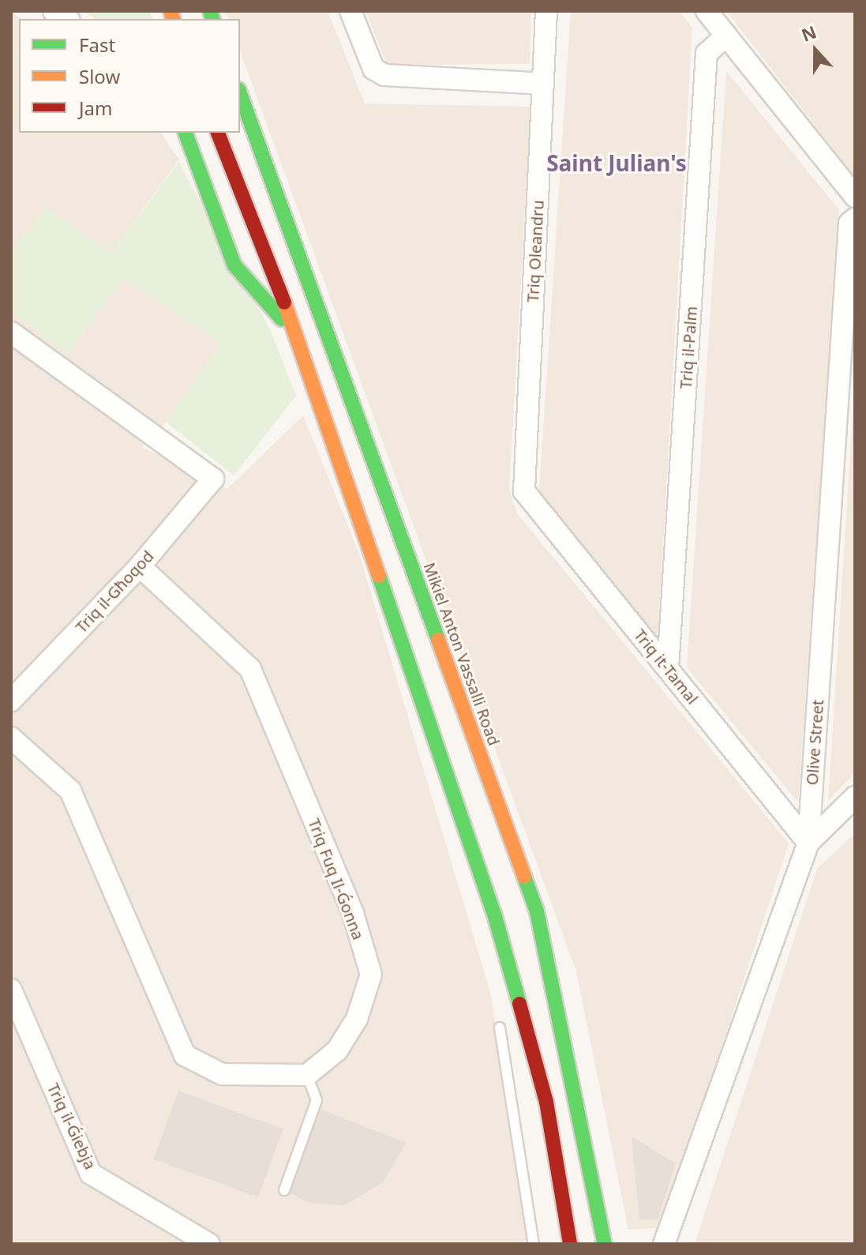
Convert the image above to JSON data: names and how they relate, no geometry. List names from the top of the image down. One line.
{"streets":{"highway":["Mikiel Anton Vassalli Road"],"street":["Triq Oleandru","Triq il-Palm","Triq il-Għoqod","Triq it-Tamal","Olive Street","Triq Fuq Il-Ǵonna","Triq il-Ǵiebja"]},"crossings":[["Triq Oleandru","Triq it-Tamal"],["Triq il-Palm","Triq it-Tamal"],["Triq il-Għoqod","Triq Fuq Il-Ǵonna"],["Triq it-Tamal","Olive Street"]],"districts":["Saint Julian's"],"legend":["Fast","Slow","Jam"],"north":"top"}
